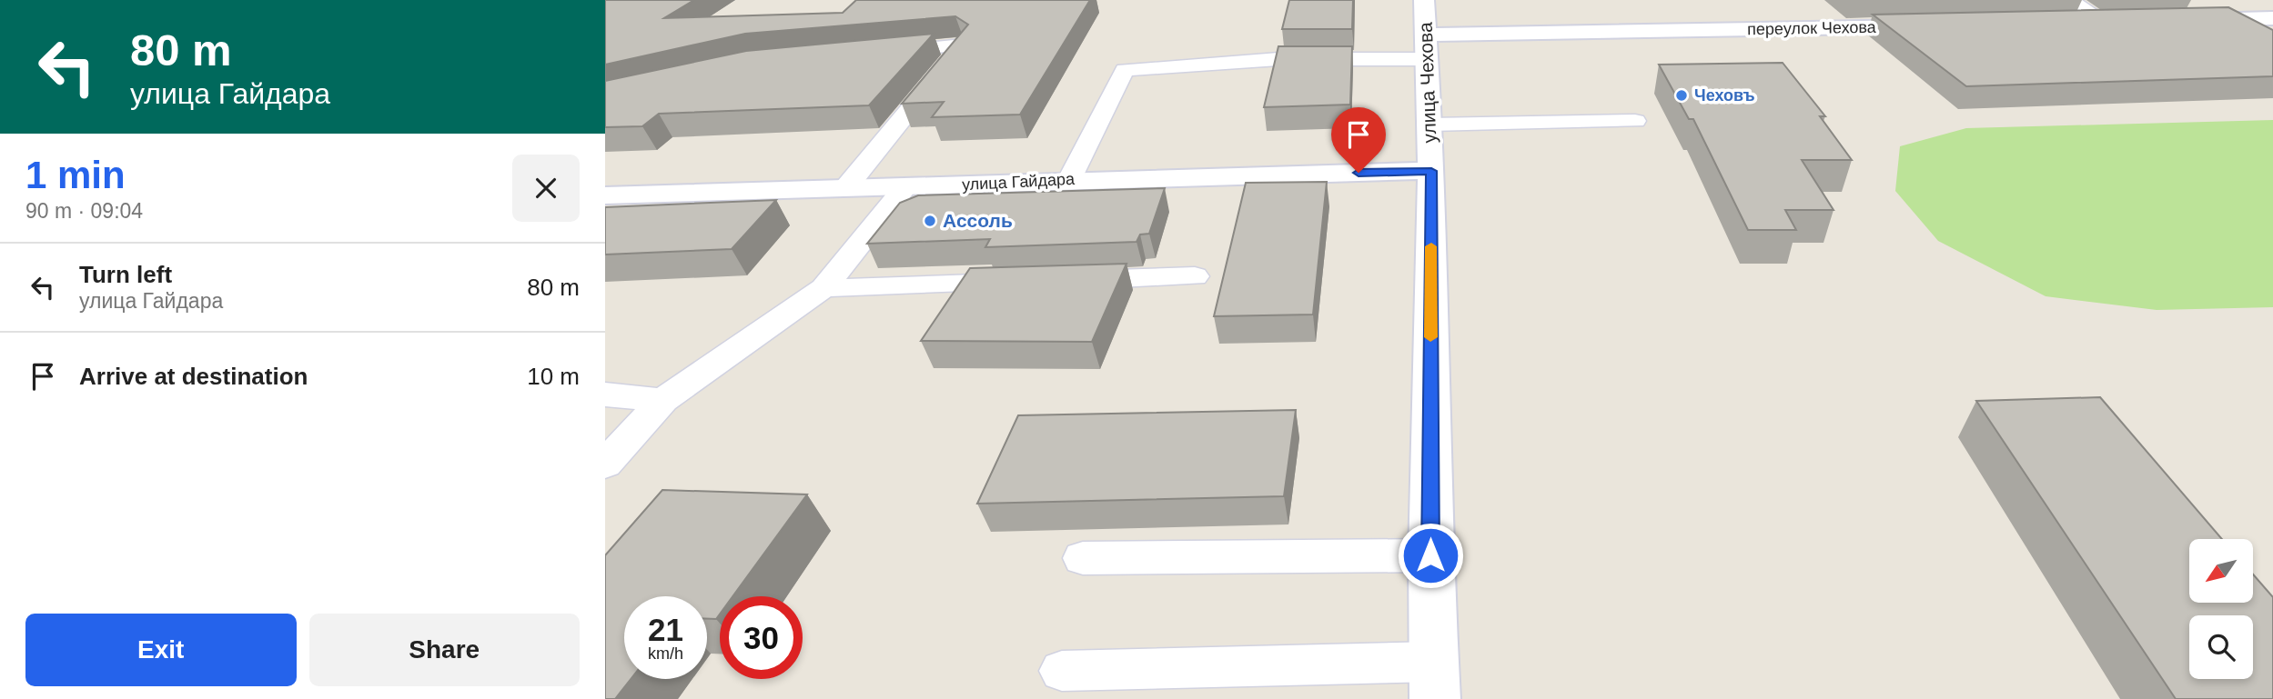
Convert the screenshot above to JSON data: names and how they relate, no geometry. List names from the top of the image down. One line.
{"streets":{"street":["переулок Чехова","улица Чехова","улица Гайдара"]},"crossings":[["переулок Чехова","улица Чехова"],["улица Чехова","улица Гайдара"]],"places":["Чеховъ","Ассоль"],"north":"bottom left","page":{"turn":["80 m","улица Гайдара"],"heading":["1 min","90 m · 09:04"],"list":[{"name":"Turn left","note":"улица Гайдара","value":"80 m"},{"name":"Arrive at destination","value":"10 m"}],"speed":"21 km/h","limit":"30","buttons":["Exit","Share"]}}
